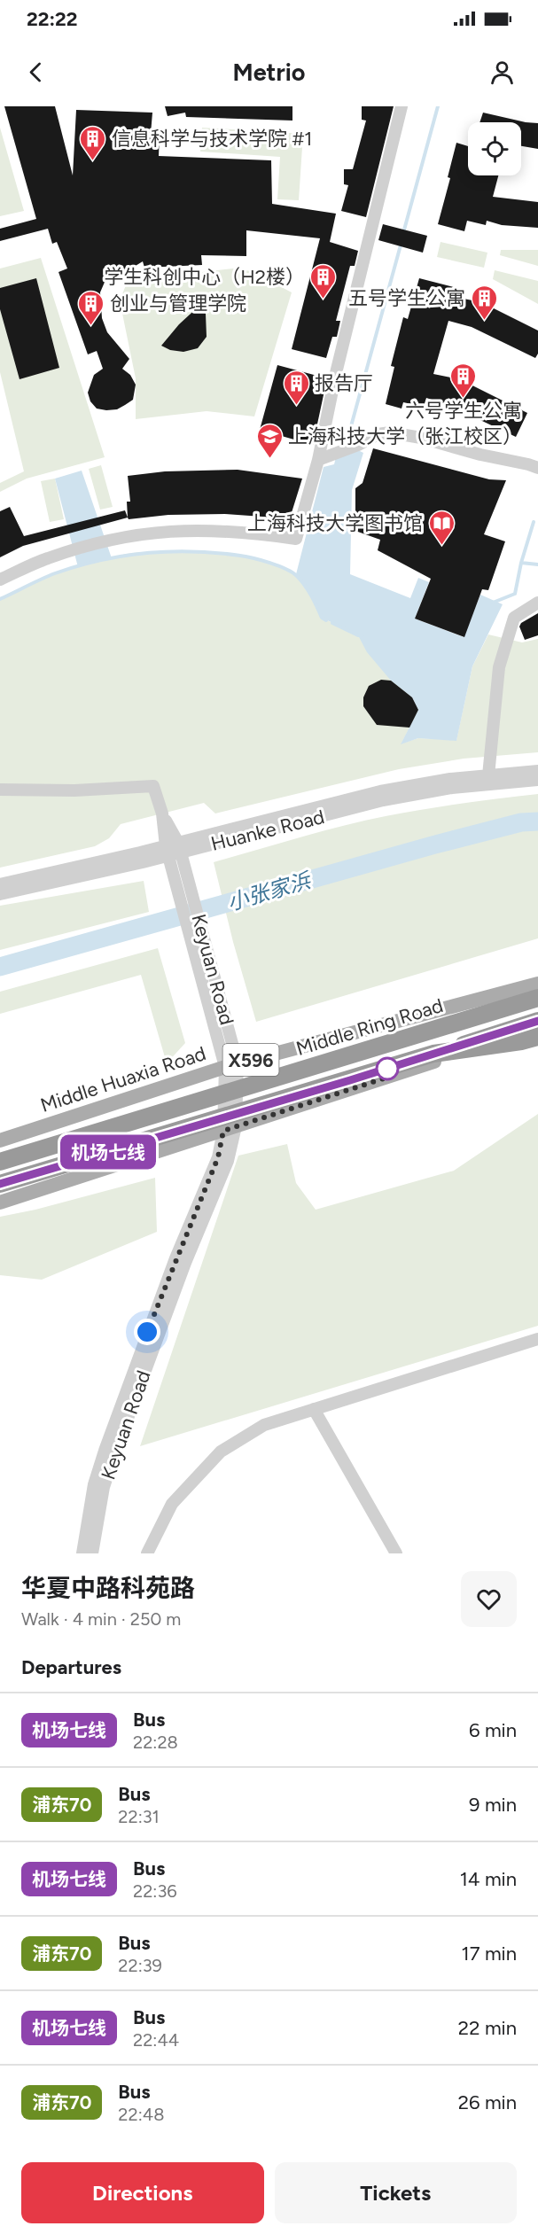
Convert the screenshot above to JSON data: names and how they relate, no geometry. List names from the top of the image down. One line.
{"streets":{"highway":["Middle Ring Road"],"main road":["X596","Middle Huaxia Road"],"street":["Huanke Road","Keyuan Road"]},"crossings":[["Huanke Road","Keyuan Road"],["Keyuan Road","Middle Huaxia Road"]],"water":["小张家浜"],"places":{"building":["信息科学与技术学院 #1","学生科创中心（H2楼）","五号学生公寓","创业与管理学院","六号学生公寓","报告厅"],"school or university":["上海科技大学（张江校区）"],"library":["上海科技大学图书馆"]},"lines":["bus line 机场七线"],"page":{"status":"22:22","header":"Metrio","on_map":"机场七线","heading":[["华夏中路科苑路","Walk · 4 min · 250 m"],"Departures"],"list":[{"mark":"机场七线","name":"Bus","note":"22:28","value":"6 min"},{"mark":"浦东70","name":"Bus","note":"22:31","value":"9 min"},{"mark":"机场七线","name":"Bus","note":"22:36","value":"14 min"},{"mark":"浦东70","name":"Bus","note":"22:39","value":"17 min"},{"mark":"机场七线","name":"Bus","note":"22:44","value":"22 min"},{"mark":"浦东70","name":"Bus","note":"22:48","value":"26 min"}],"buttons":["Directions","Tickets"]}}
